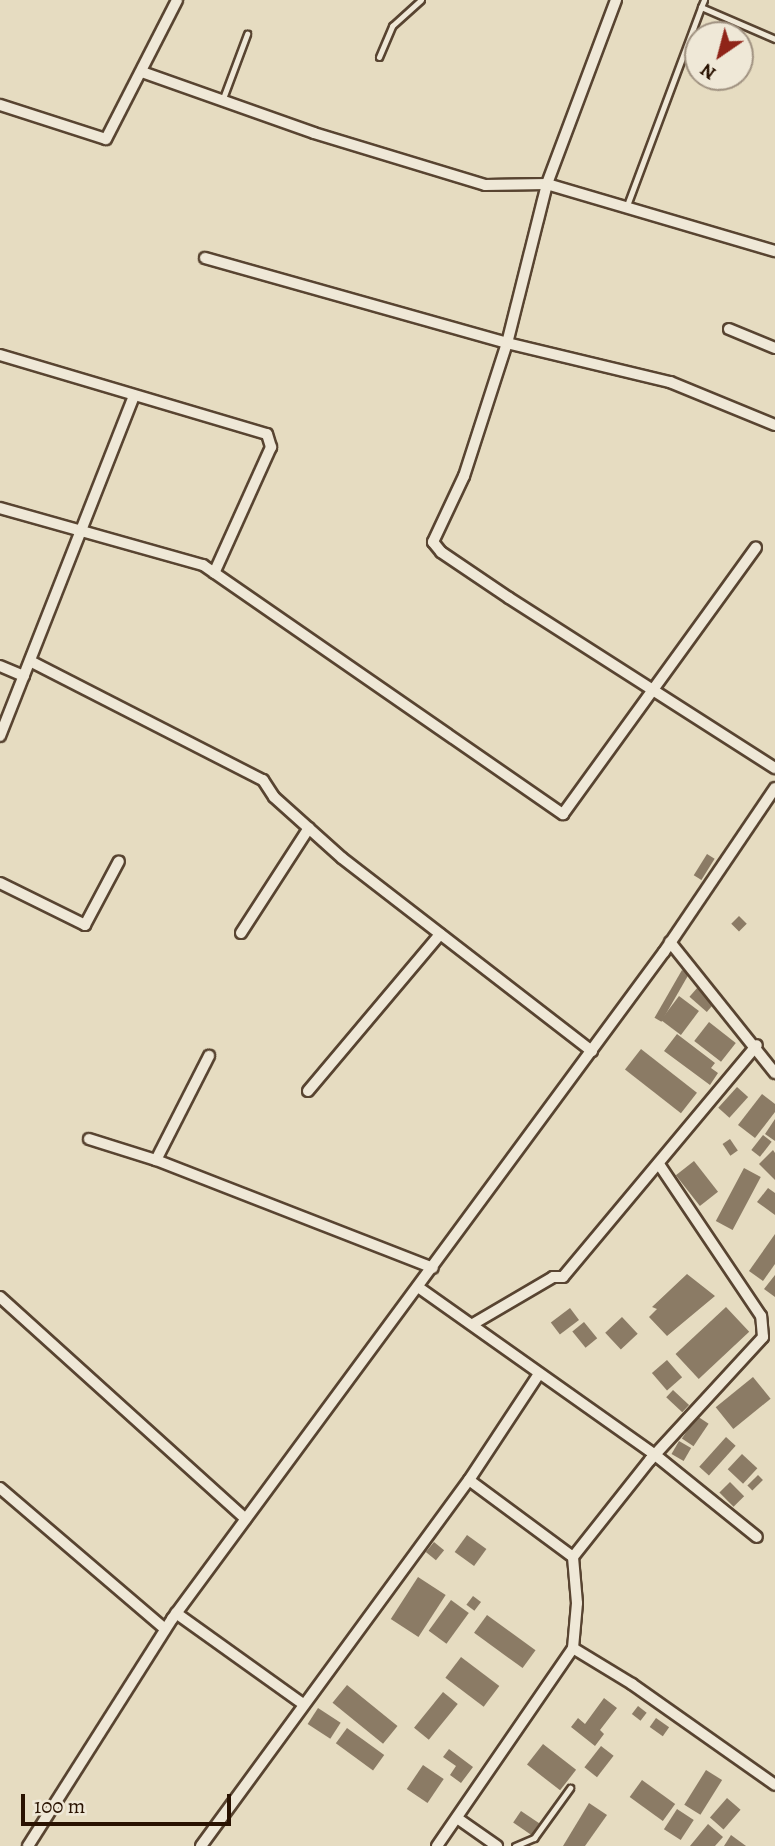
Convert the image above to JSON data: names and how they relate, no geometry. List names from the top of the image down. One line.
{"scale_bar":"100 m","north":"bottom left"}
